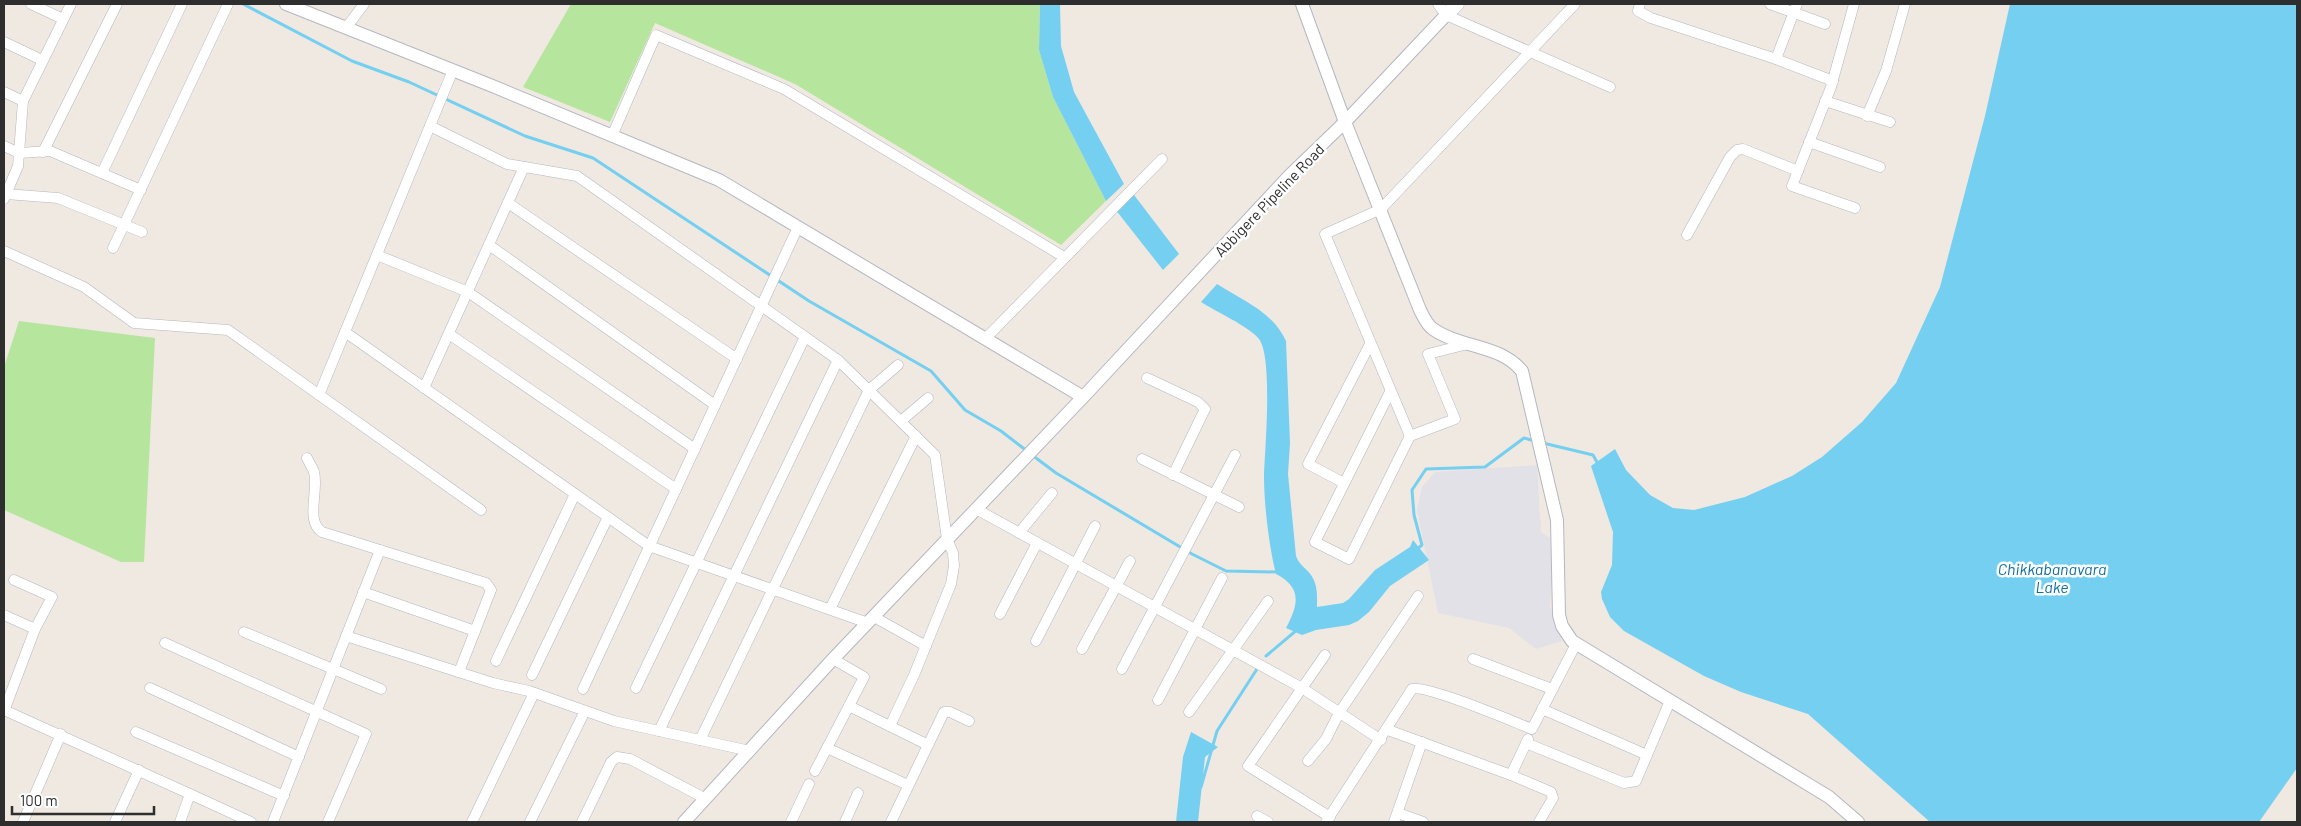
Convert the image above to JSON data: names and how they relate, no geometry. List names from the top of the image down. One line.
{"streets":{"main road":["Abbigere Pipeline Road"]},"water":["Chikkabanavara Lake"],"scale_bar":"100 m"}
